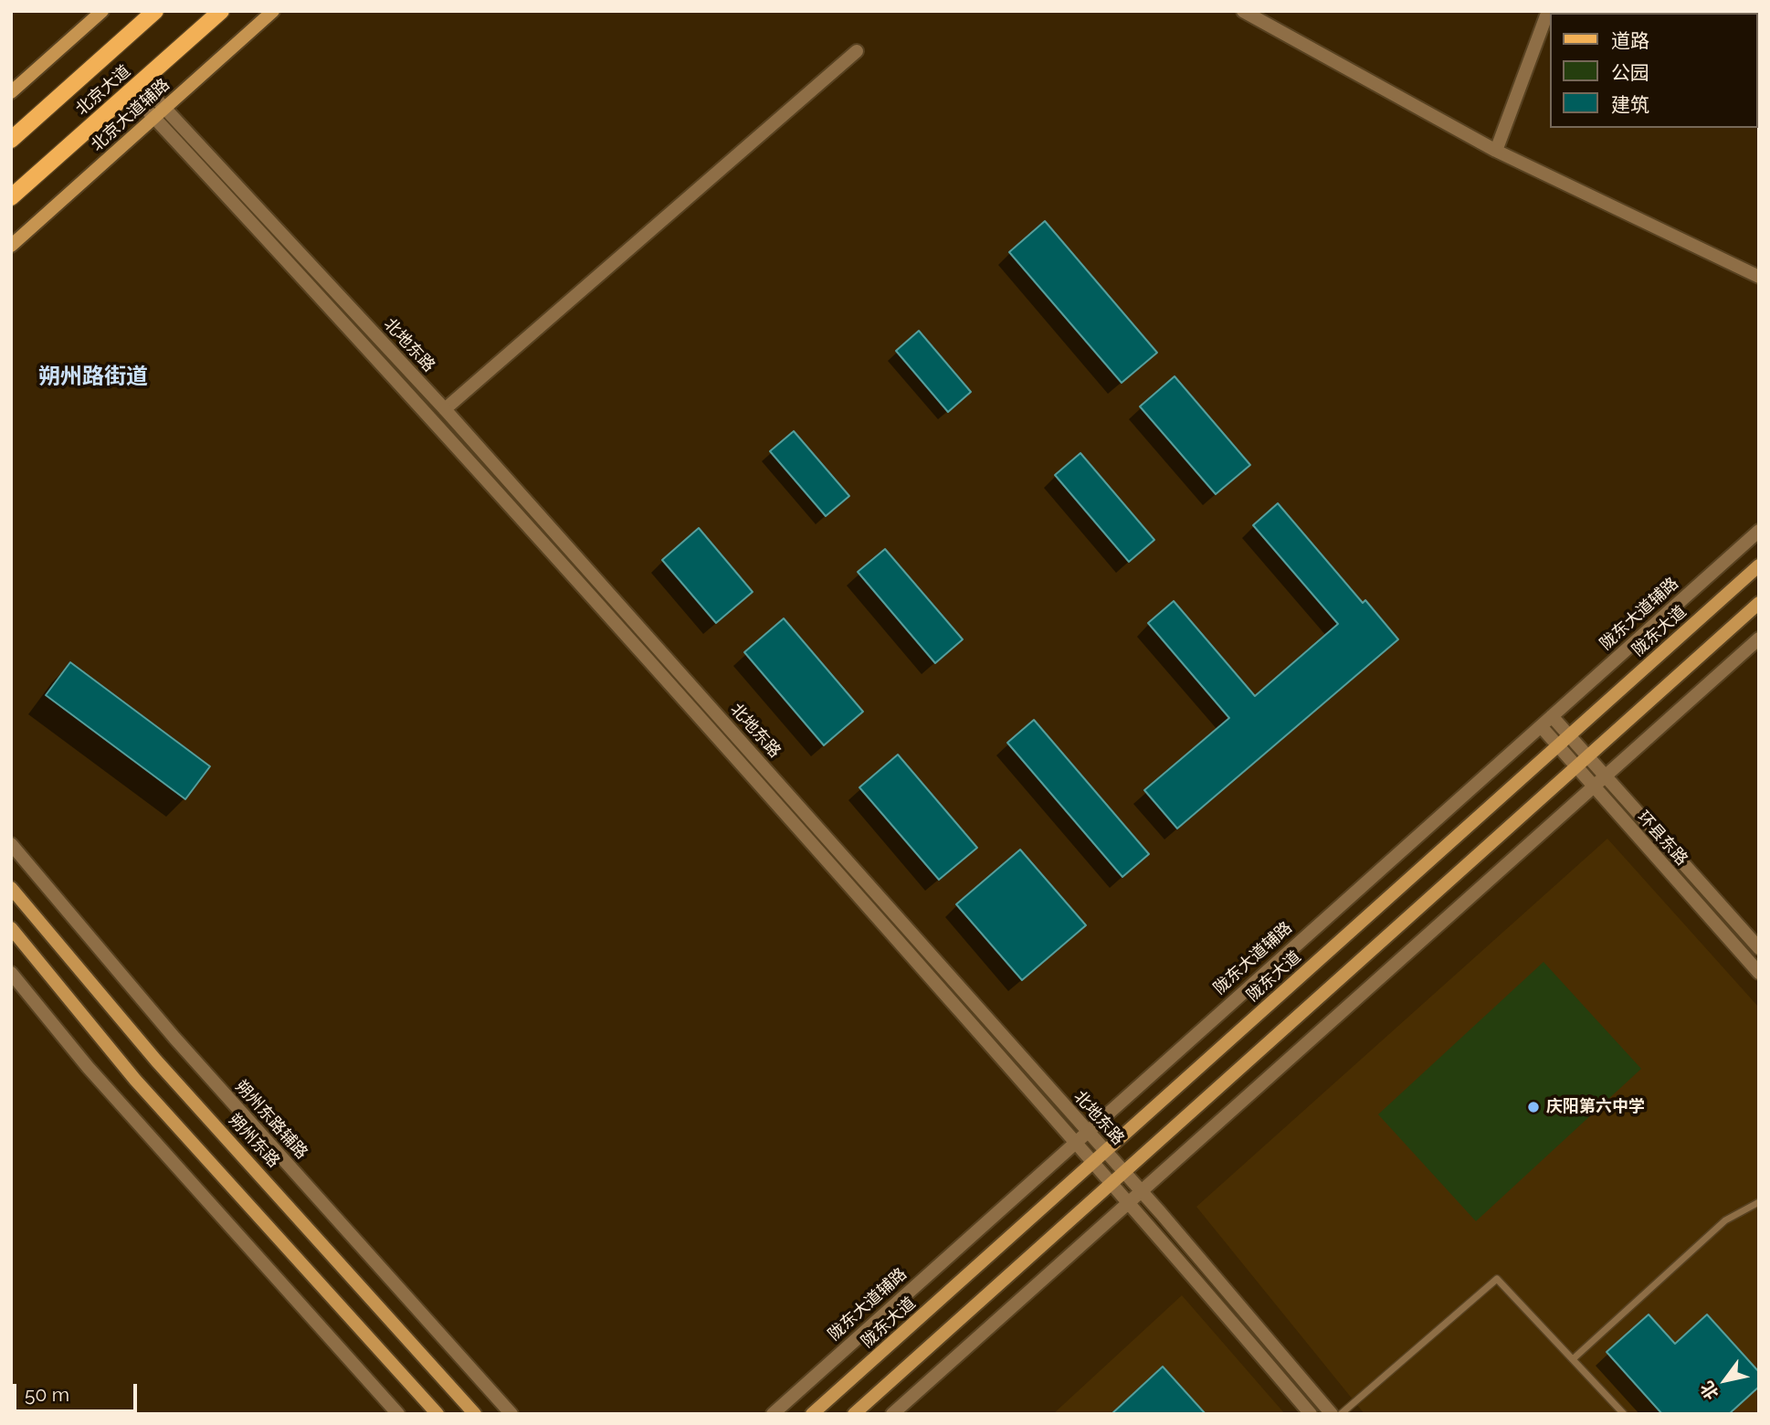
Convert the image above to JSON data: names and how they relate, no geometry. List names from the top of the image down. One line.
{"streets":{"main road":["北京大道","北京大道辅路","陇东大道","朔州东路"],"street":["北地东路","陇东大道辅路","环县东路","朔州东路辅路"]},"crossings":[["北京大道","北地东路"],["北京大道辅路","北地东路"],["北地东路","陇东大道辅路"],["北地东路","陇东大道"],["陇东大道辅路","环县东路"],["陇东大道","环县东路"]],"districts":["朔州路街道"],"places":["庆阳第六中学"],"legend":["道路","公园","建筑"],"scale_bar":"50 m","north":"bottom left"}
